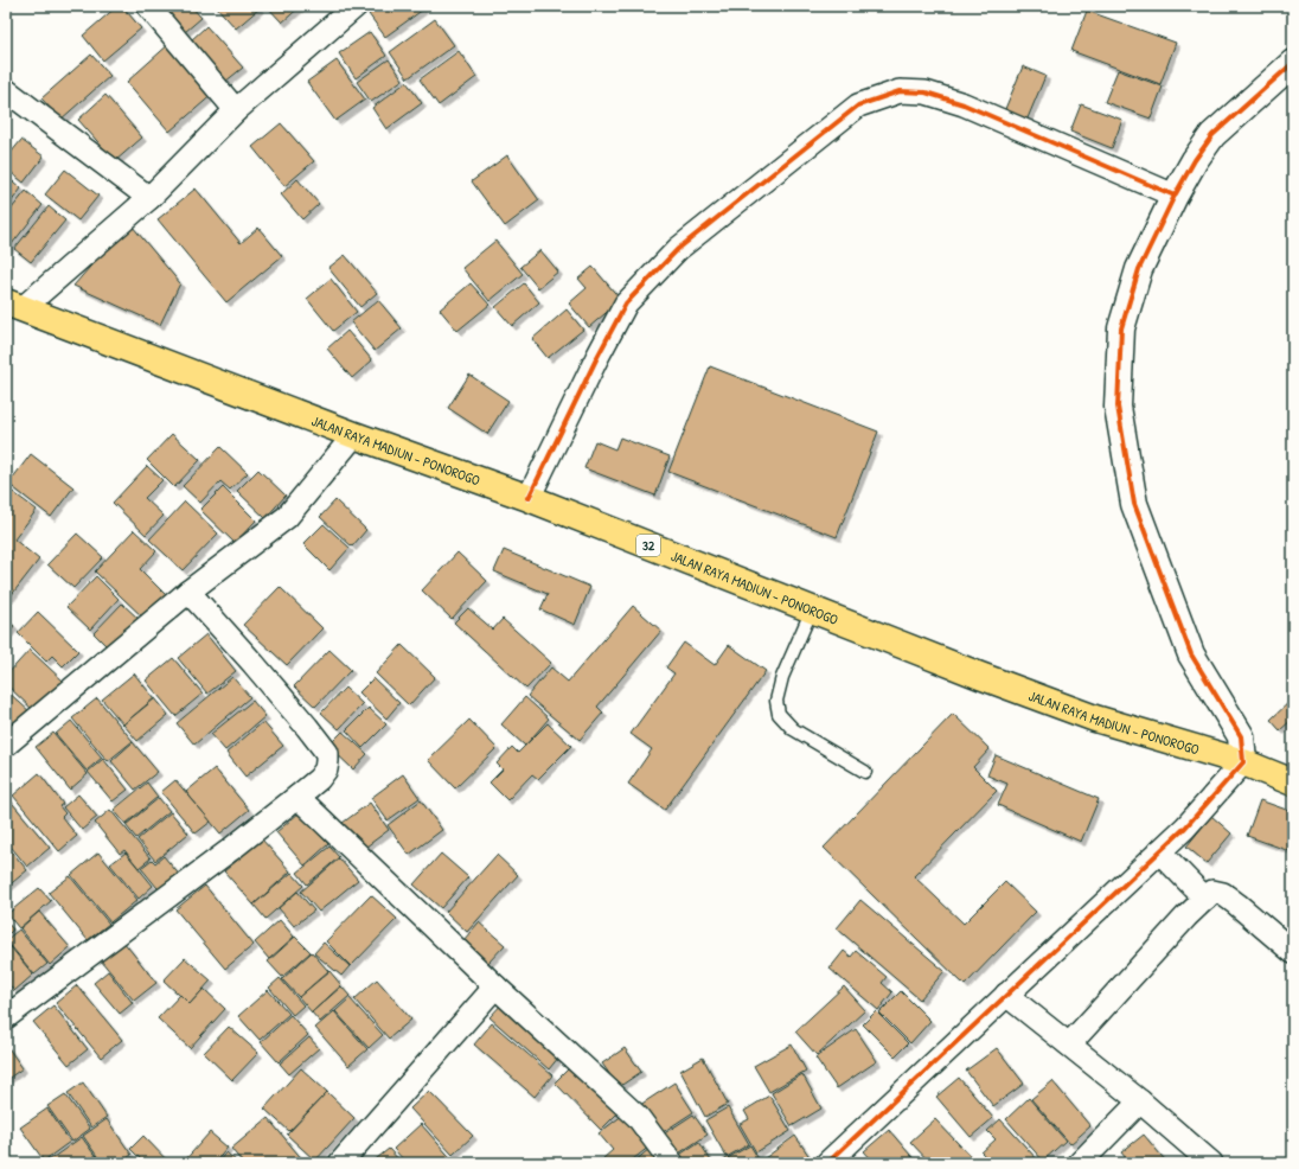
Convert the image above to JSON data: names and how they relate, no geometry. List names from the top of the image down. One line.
{"streets":{"highway":["JALAN RAYA MADIUN - PONOROGO","32"]}}
